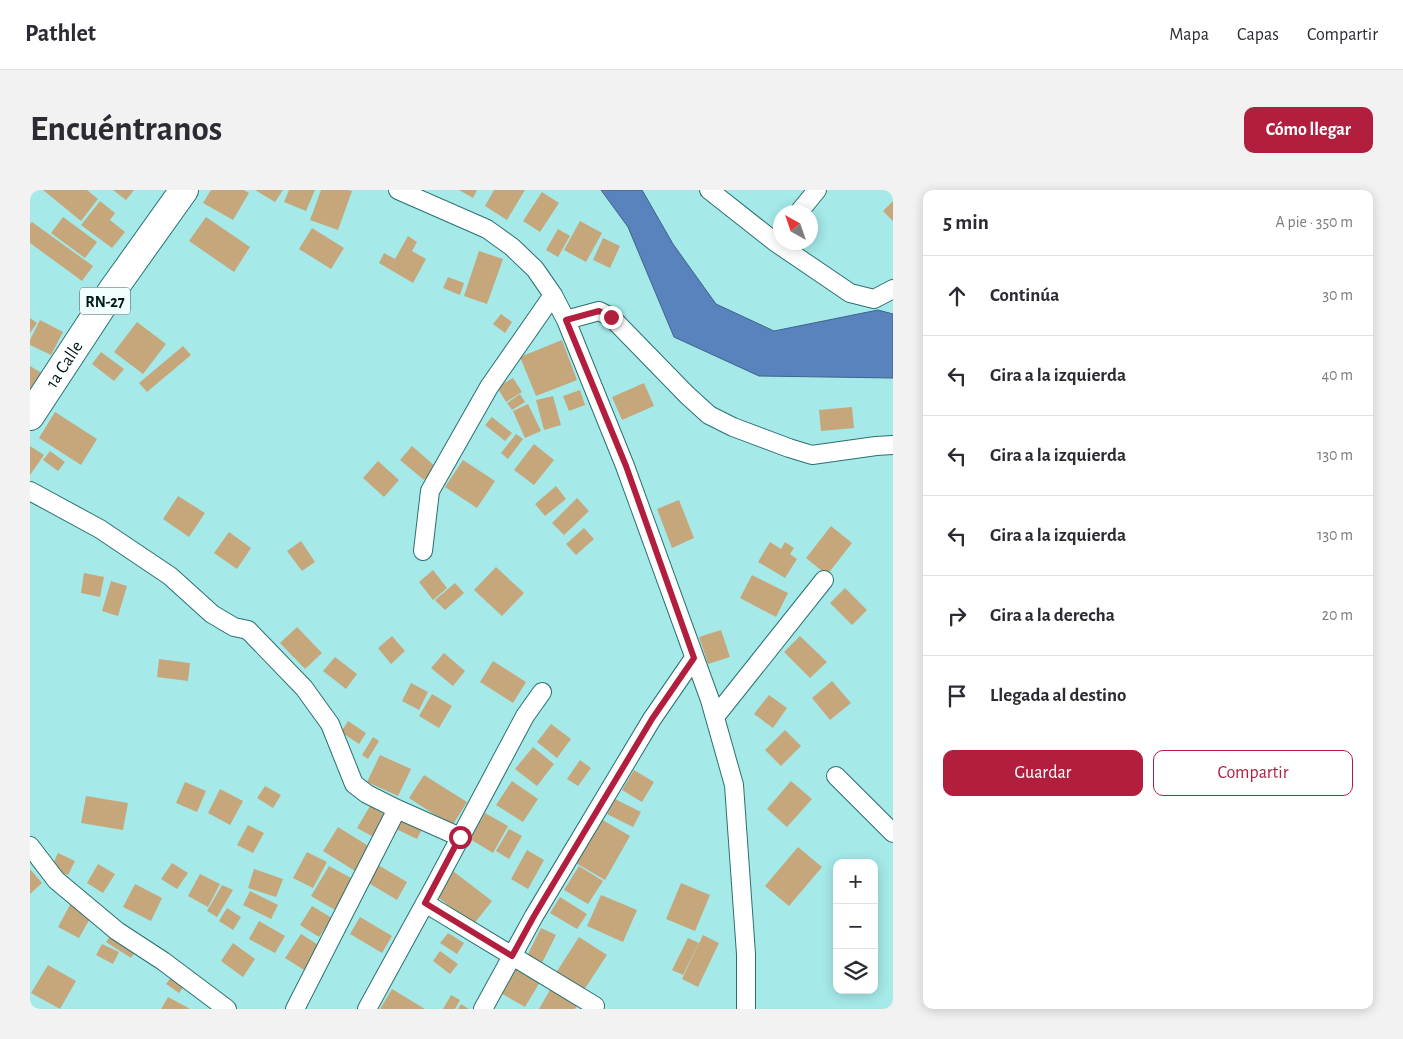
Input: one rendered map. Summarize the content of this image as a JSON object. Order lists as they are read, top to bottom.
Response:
{
  "streets": {
    "main road": ["RN-27", "1a Calle"]
  },
  "north": "top left",
  "page": {
    "header": "Pathlet",
    "nav": ["Mapa", "Capas", "Compartir"],
    "buttons": [
      "Cómo llegar",
      ["Guardar", "Compartir"]
    ],
    "title": "Encuéntranos",
    "heading": ["5 min", "A pie · 350 m"],
    "list": [
      ["Continúa", "30 m"],
      ["Gira a la izquierda", "40 m"],
      ["Gira a la izquierda", "130 m"],
      ["Gira a la izquierda", "130 m"],
      ["Gira a la derecha", "20 m"],
      "Llegada al destino"
    ],
    "map_buttons": ["+", "−"]
  }
}
